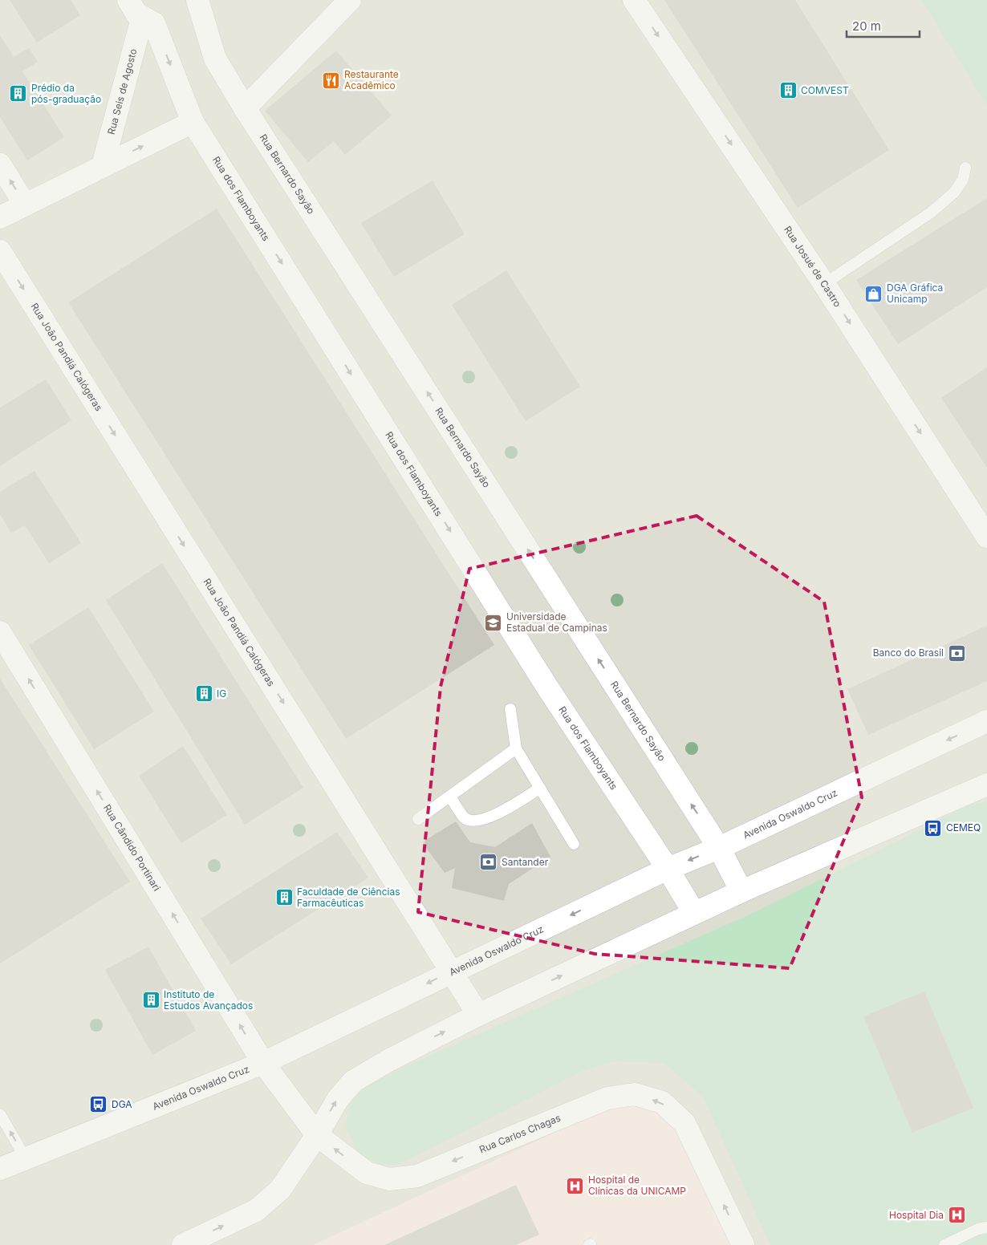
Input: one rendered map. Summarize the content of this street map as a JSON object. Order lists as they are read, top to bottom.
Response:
{
  "streets": {
    "street": [
      "Rua Seis de Agosto",
      "Rua Bernardo Sayão",
      "Rua dos Flamboyants",
      "Rua Josué de Castro",
      "Rua João Pandiá Calógeras",
      "Avenida Oswaldo Cruz",
      "Rua Cândido Portinari",
      "Rua Carlos Chagas"
    ]
  },
  "crossings": [
    ["Rua Seis de Agosto", "Rua dos Flamboyants"],
    ["Rua Bernardo Sayão", "Avenida Oswaldo Cruz"],
    ["Rua dos Flamboyants", "Avenida Oswaldo Cruz"],
    ["Rua João Pandiá Calógeras", "Avenida Oswaldo Cruz"],
    ["Avenida Oswaldo Cruz", "Rua Cândido Portinari"],
    ["Avenida Oswaldo Cruz", "Rua Carlos Chagas"],
    ["Rua Cândido Portinari", "Rua Carlos Chagas"]
  ],
  "one_way": [
    "Rua Bernardo Sayão",
    "Rua dos Flamboyants",
    "Rua Josué de Castro",
    "Rua João Pandiá Calógeras",
    "Rua Cândido Portinari",
    "Rua Carlos Chagas"
  ],
  "places": {
    "restaurant": ["Restaurante Acadêmico"],
    "building": [
      "COMVEST",
      "Prédio da pós-graduação",
      "IG",
      "Faculdade de Ciências Farmacêuticas",
      "Instituto de Estudos Avançados"
    ],
    "shop": ["DGA Gráfica Unicamp"],
    "school or university": ["Universidade Estadual de Campinas"],
    "bank": ["Banco do Brasil", "Santander"],
    "bus stop": ["CEMEQ", "DGA"],
    "hospital": ["Hospital de Clínicas da UNICAMP", "Hospital Dia"]
  },
  "scale_bar": "20 m"
}
